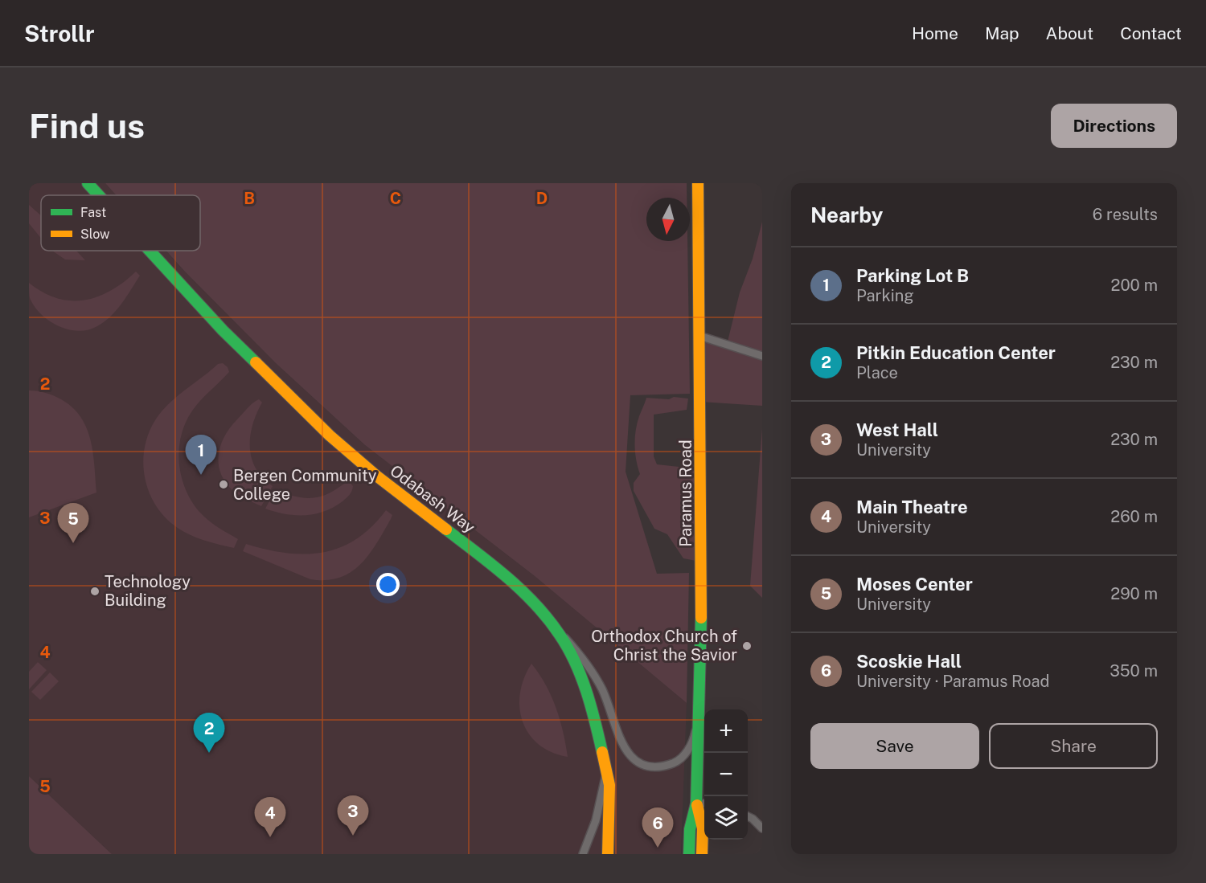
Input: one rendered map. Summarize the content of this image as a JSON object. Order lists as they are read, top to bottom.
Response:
{
  "streets": {
    "street": ["Paramus Road", "Odabash Way"]
  },
  "places": ["Bergen Community College", "Technology Building", "Orthodox Church of Christ the Savior"],
  "legend": ["Fast", "Slow"],
  "north": "bottom",
  "page": {
    "header": "Strollr",
    "nav": [
      "Home",
      "Map",
      "About",
      "Contact"
    ],
    "buttons": [
      "Directions",
      ["Save", "Share"]
    ],
    "title": "Find us",
    "heading": ["Nearby", "6 results"],
    "list": [
      {
        "mark": "1",
        "name": "Parking Lot B",
        "note": "Parking",
        "value": "200 m"
      },
      {
        "mark": "2",
        "name": "Pitkin Education Center",
        "note": "Place",
        "value": "230 m"
      },
      {
        "mark": "3",
        "name": "West Hall",
        "note": "University",
        "value": "230 m"
      },
      {
        "mark": "4",
        "name": "Main Theatre",
        "note": "University",
        "value": "260 m"
      },
      {
        "mark": "5",
        "name": "Moses Center",
        "note": "University",
        "value": "290 m"
      },
      {
        "mark": "6",
        "name": "Scoskie Hall",
        "note": "University · Paramus Road",
        "value": "350 m"
      }
    ],
    "pins": [
      "1",
      "5",
      "2",
      "3",
      "4",
      "6"
    ],
    "map_buttons": ["+", "−"]
  },
  "grid": {
    "columns": ["B", "C", "D"],
    "rows": [
      "2",
      "3",
      "4",
      "5"
    ]
  }
}
